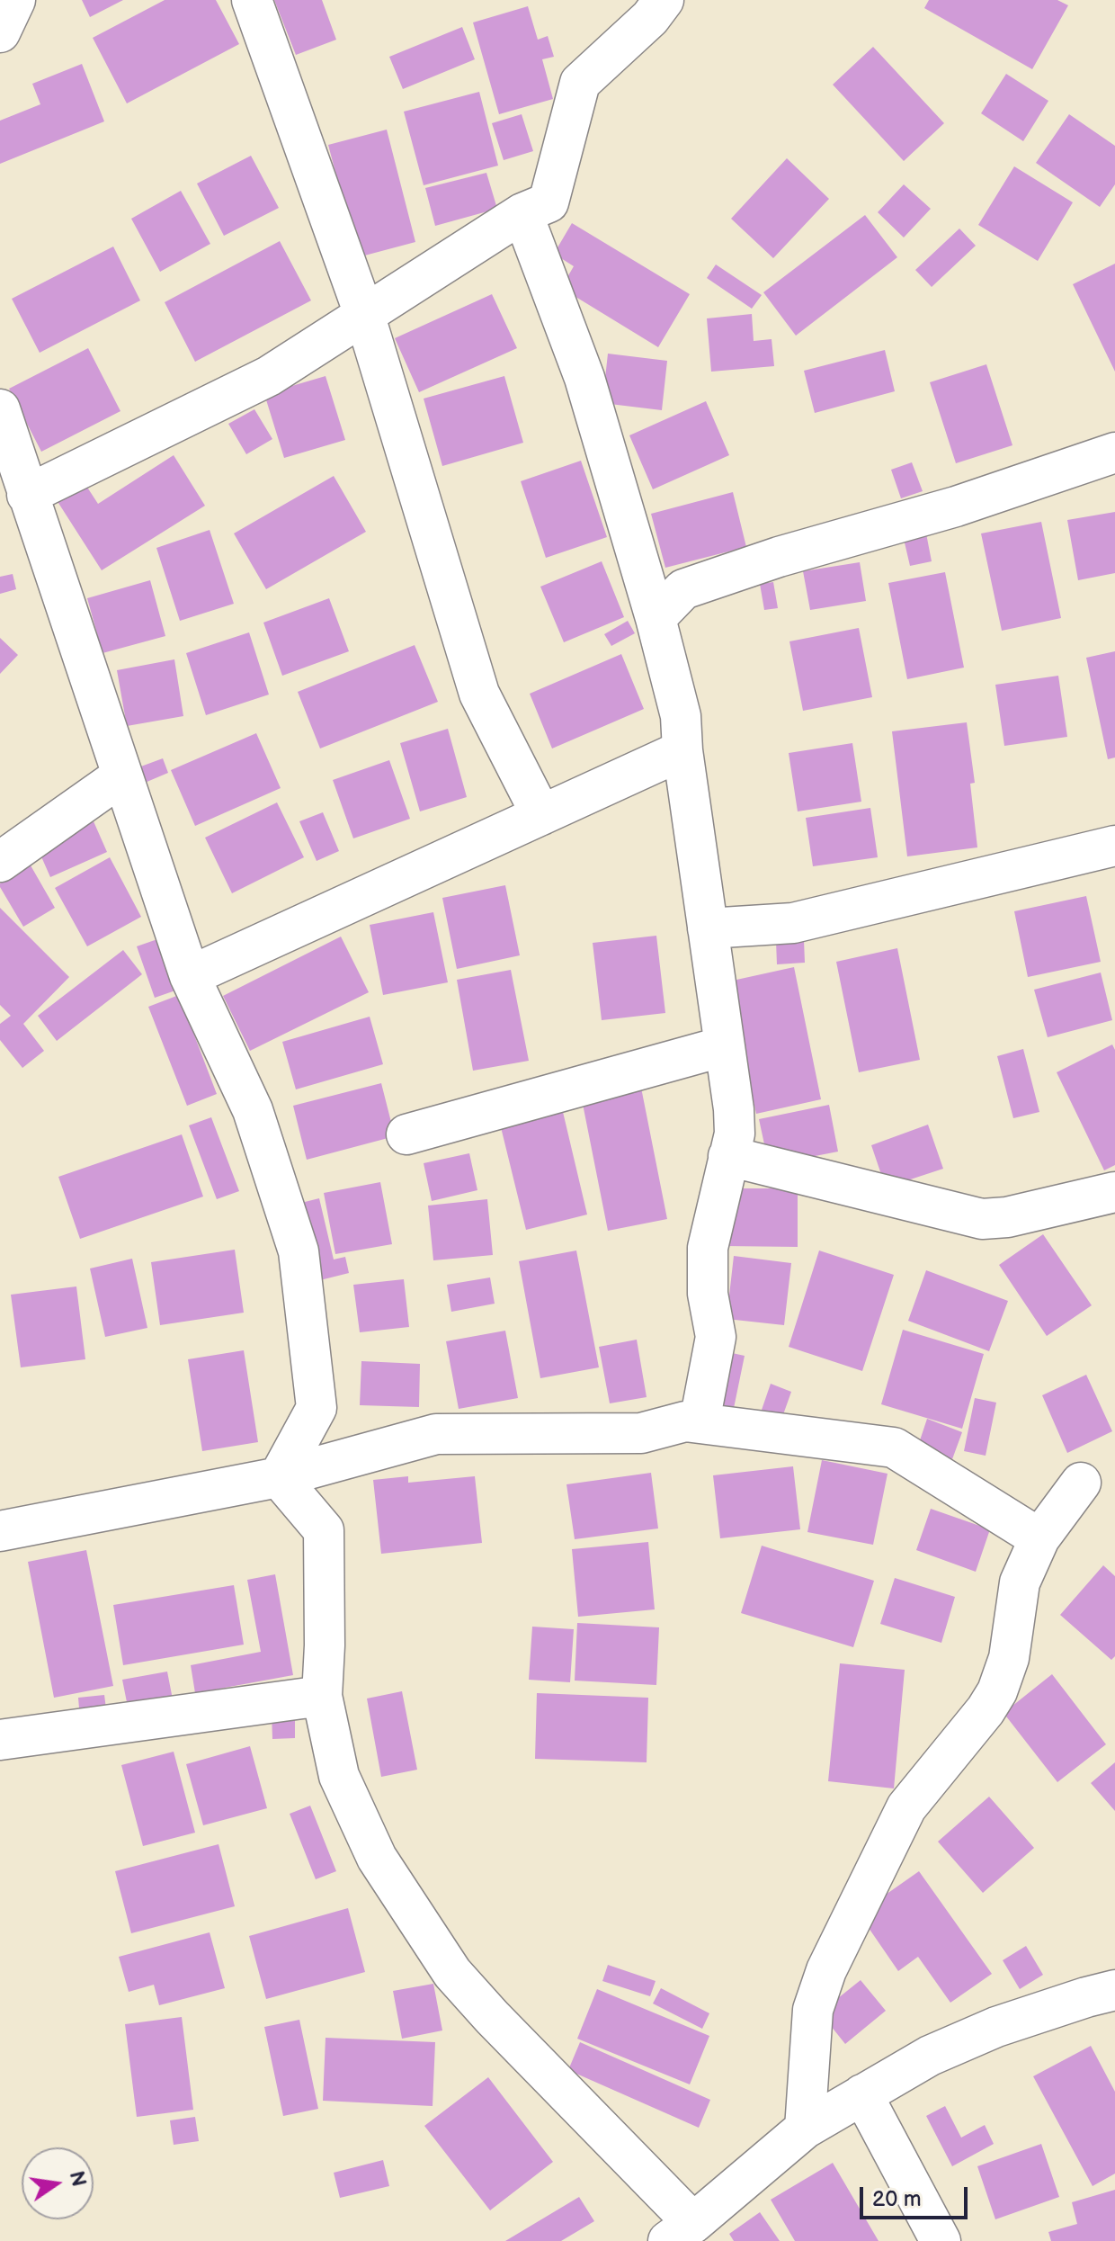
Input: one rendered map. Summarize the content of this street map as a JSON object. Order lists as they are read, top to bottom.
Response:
{
  "scale_bar": "20 m",
  "north": "right"
}
